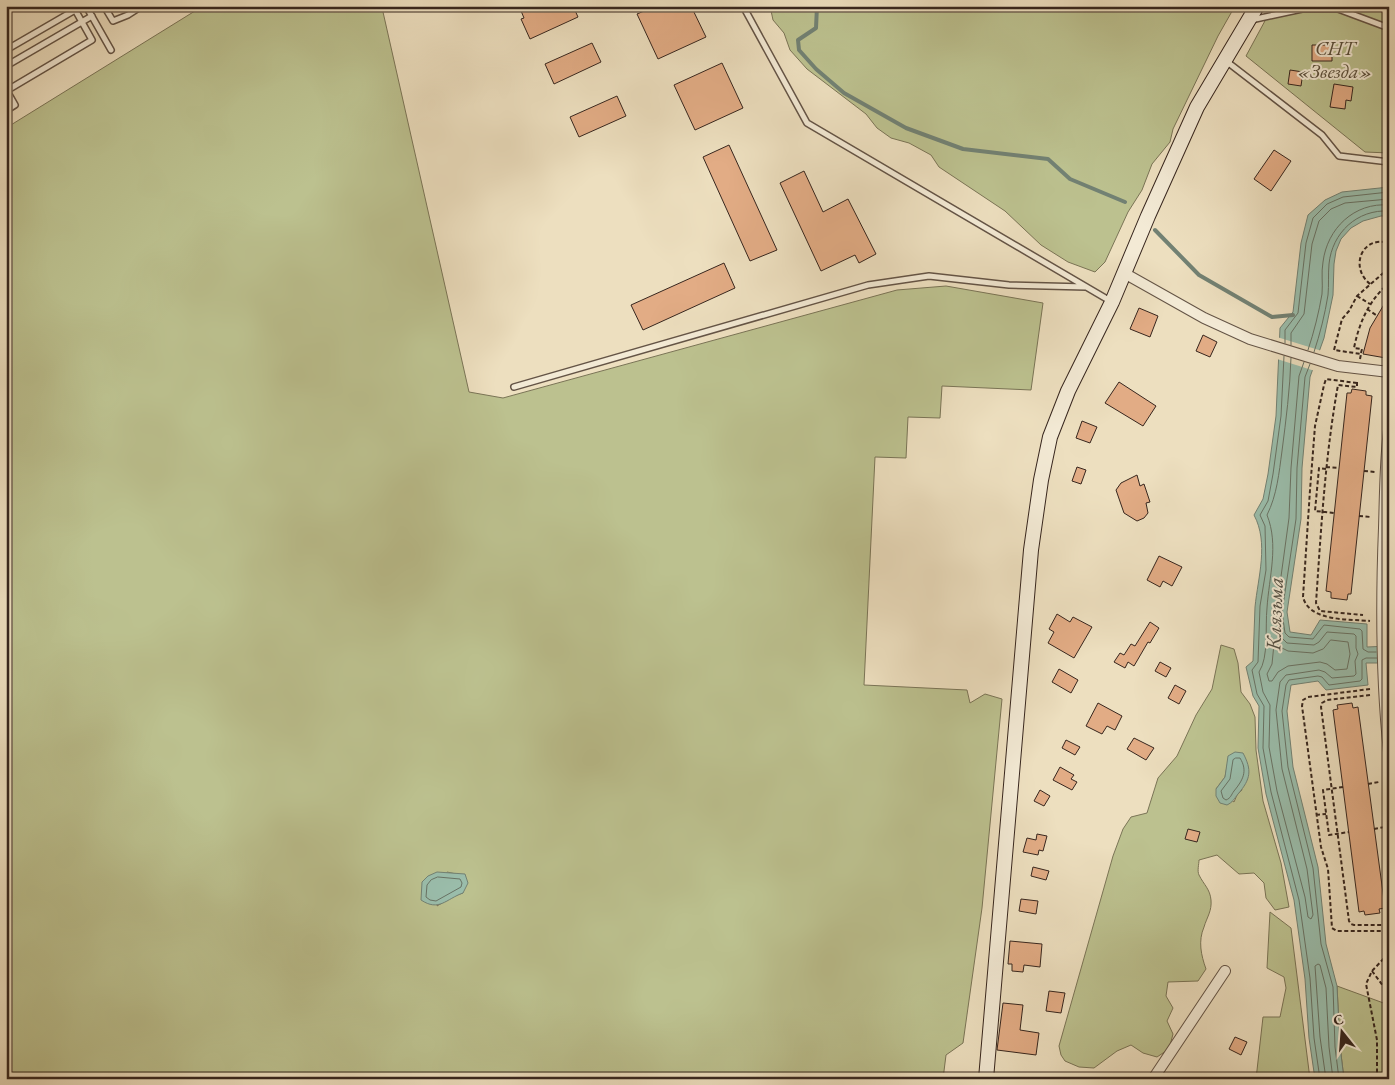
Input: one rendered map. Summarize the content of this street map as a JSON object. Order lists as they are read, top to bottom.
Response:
{
  "water": ["Клязьма"],
  "parks": ["СНТ «Звезда»"],
  "north": "top"
}
